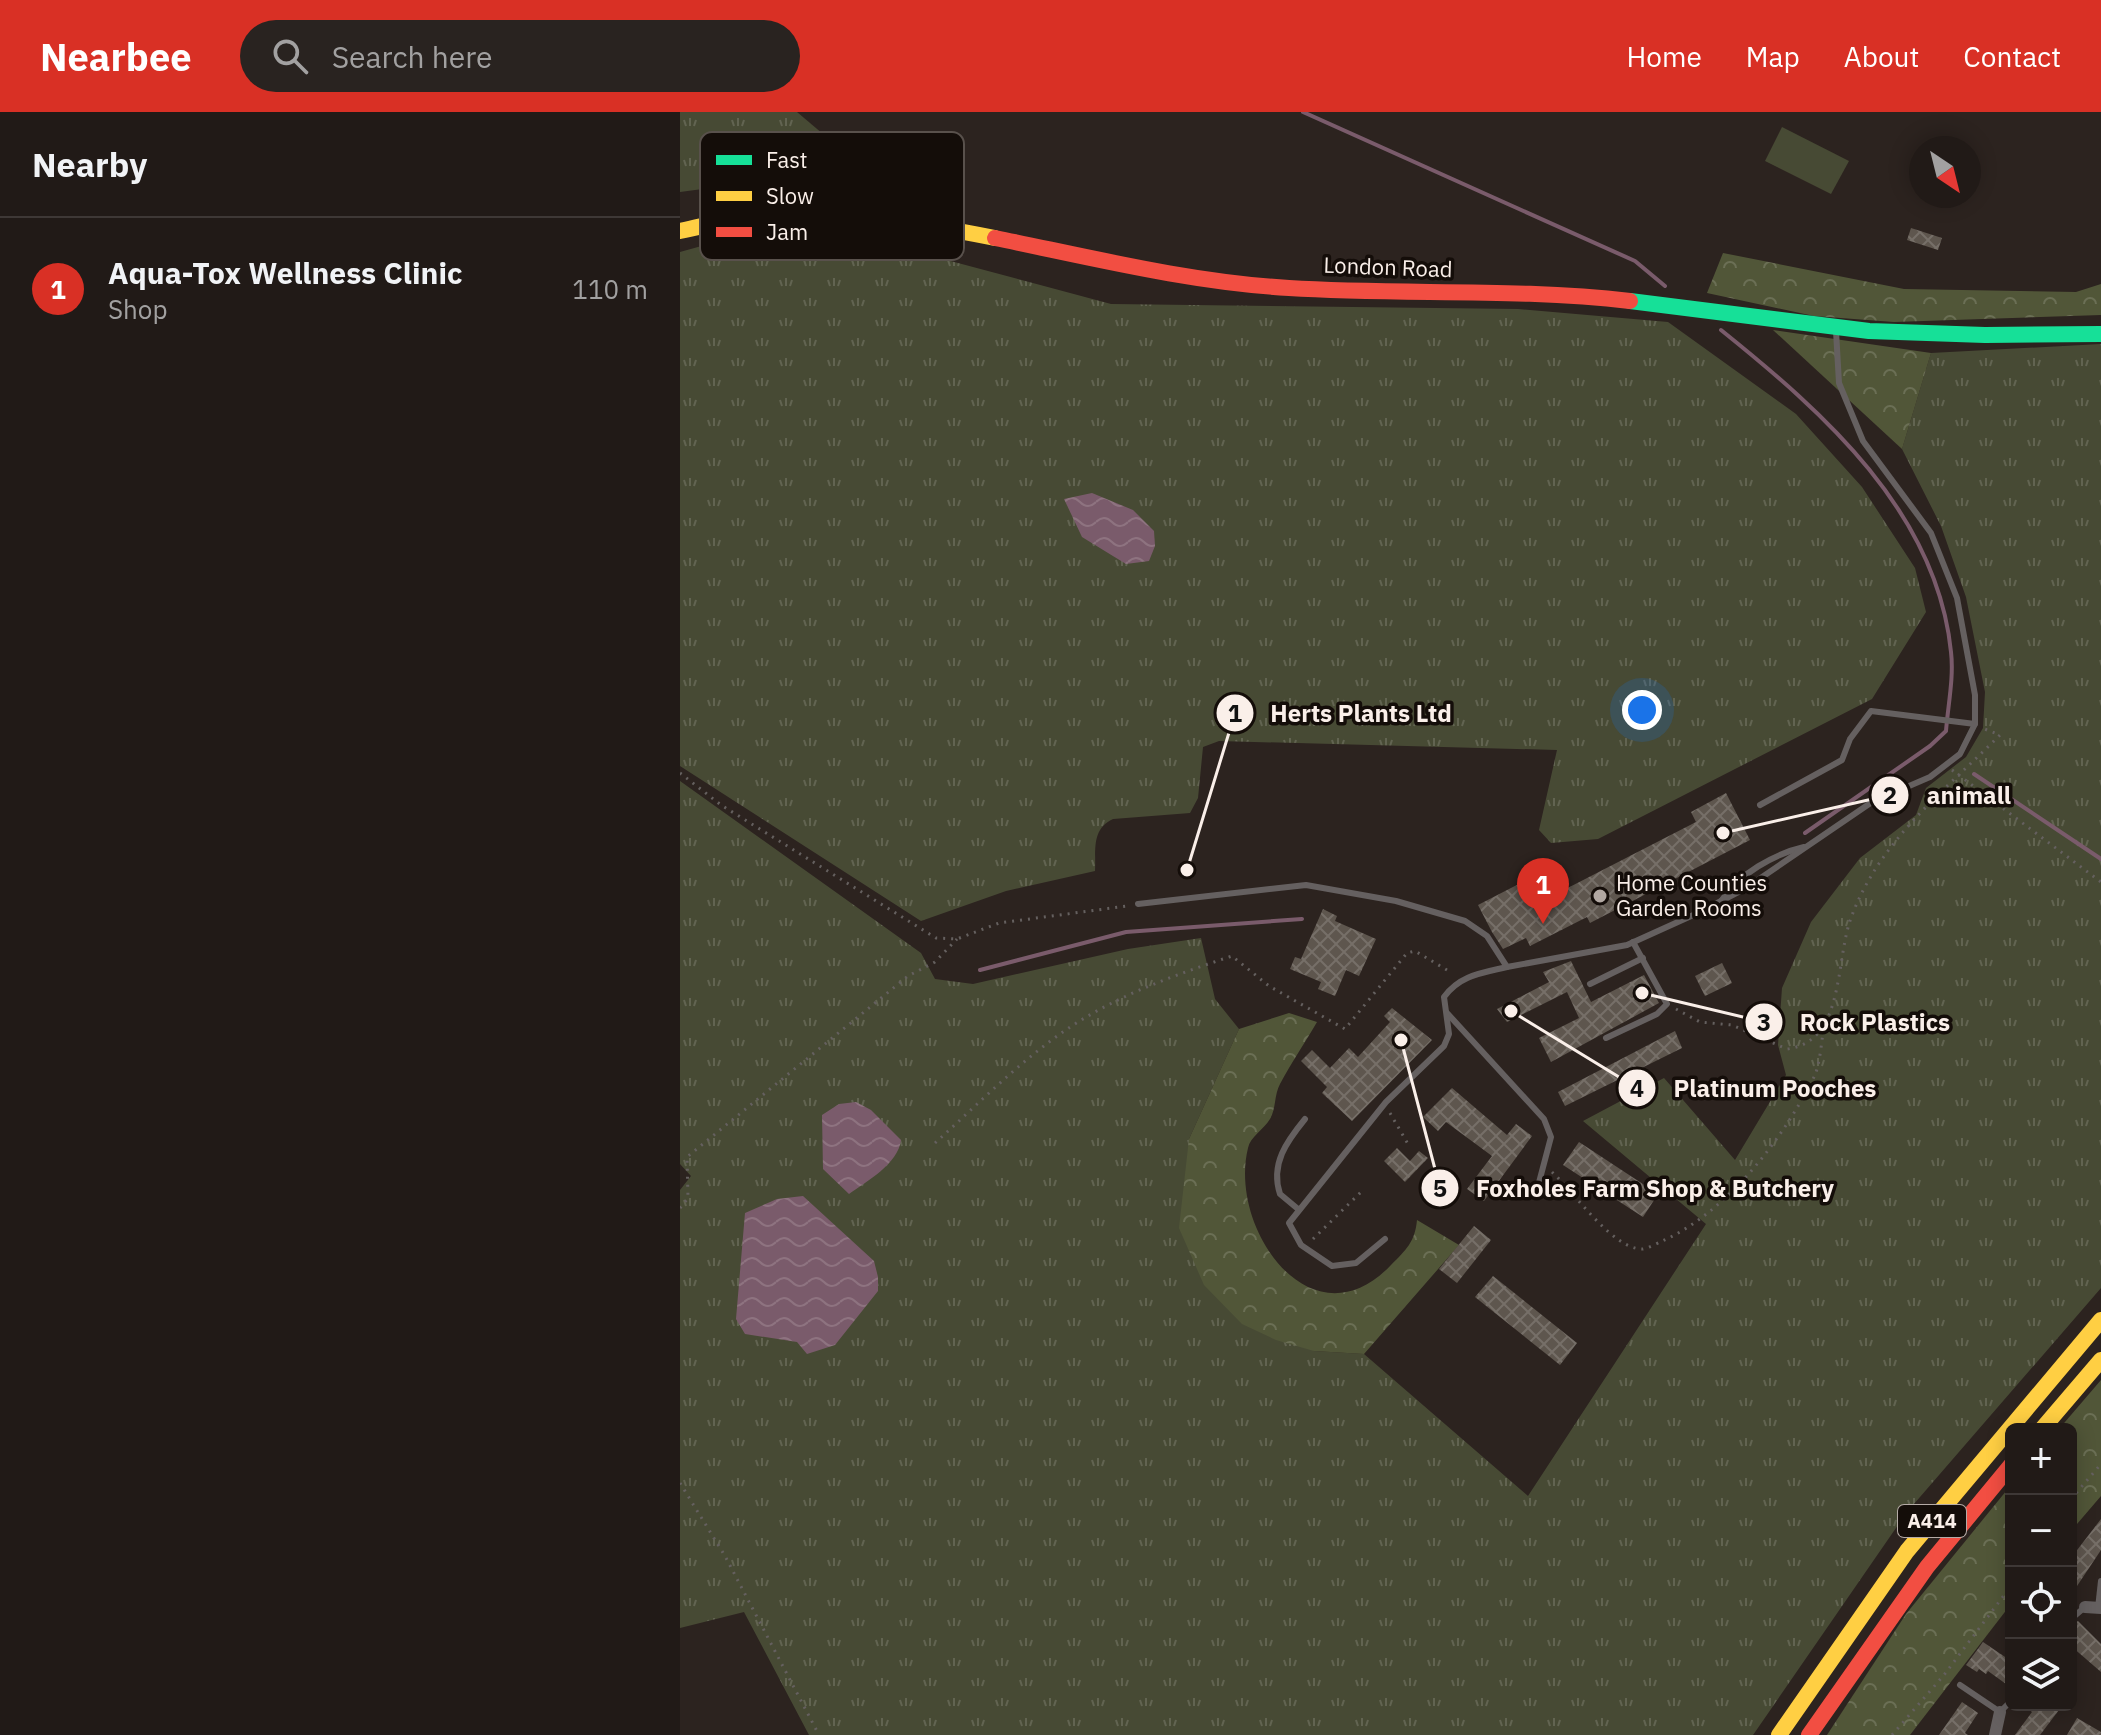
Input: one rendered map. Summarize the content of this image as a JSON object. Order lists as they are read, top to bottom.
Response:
{
  "streets": {
    "main road": ["London Road", "A414"]
  },
  "places": [
    "animall",
    "Herts Plants Ltd",
    "Home Counties Garden Rooms",
    "Rock Plastics",
    "Platinum Pooches",
    "Foxholes Farm Shop & Butchery"
  ],
  "legend": ["Fast", "Slow", "Jam"],
  "north": "bottom right",
  "page": {
    "header": "Nearbee",
    "search": "Search here",
    "nav": [
      "Home",
      "Map",
      "About",
      "Contact"
    ],
    "heading": "Nearby",
    "list": [
      {
        "mark": "1",
        "name": "Aqua-Tox Wellness Clinic",
        "note": "Shop",
        "value": "110 m"
      }
    ],
    "pins": "1",
    "map_buttons": ["+", "−"]
  }
}
